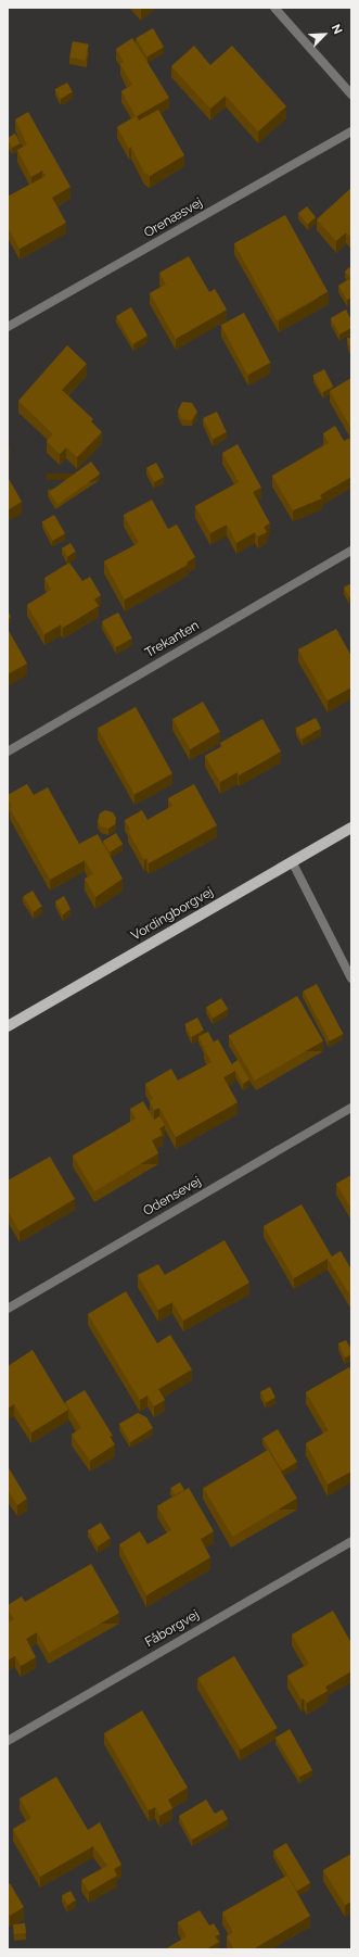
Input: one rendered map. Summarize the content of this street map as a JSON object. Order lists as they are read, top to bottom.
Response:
{
  "streets": {
    "main road": ["Vordingborgvej"],
    "street": [
      "Orenæsvej",
      "Trekanten",
      "Odensevej",
      "Fåborgvej"
    ]
  },
  "north": "top right"
}
